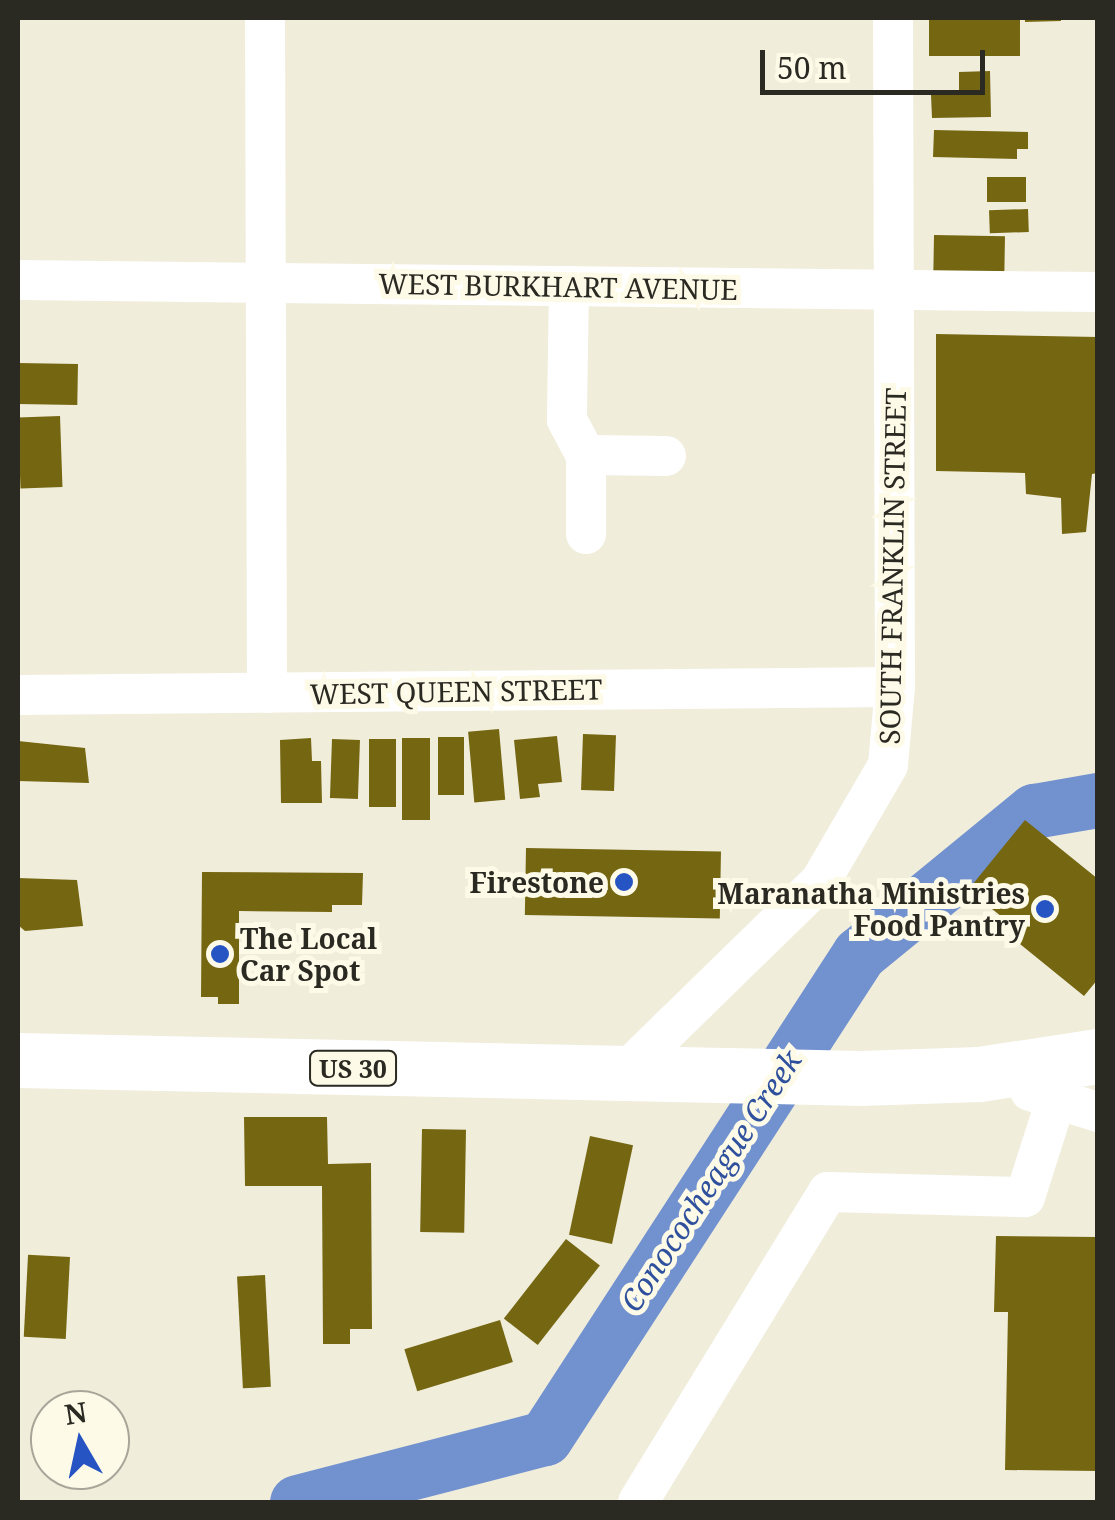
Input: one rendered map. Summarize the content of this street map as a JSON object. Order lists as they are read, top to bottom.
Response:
{
  "streets": {
    "highway": ["US 30"],
    "street": ["WEST BURKHART AVENUE", "SOUTH FRANKLIN STREET", "WEST QUEEN STREET"]
  },
  "crossings": [
    ["WEST BURKHART AVENUE", "SOUTH FRANKLIN STREET"],
    ["SOUTH FRANKLIN STREET", "WEST QUEEN STREET"],
    ["SOUTH FRANKLIN STREET", "US 30"]
  ],
  "water": ["Conococheague Creek"],
  "places": ["Firestone", "Maranatha Ministries Food Pantry", "The Local Car Spot"],
  "scale_bar": "50 m",
  "north": "top"
}
